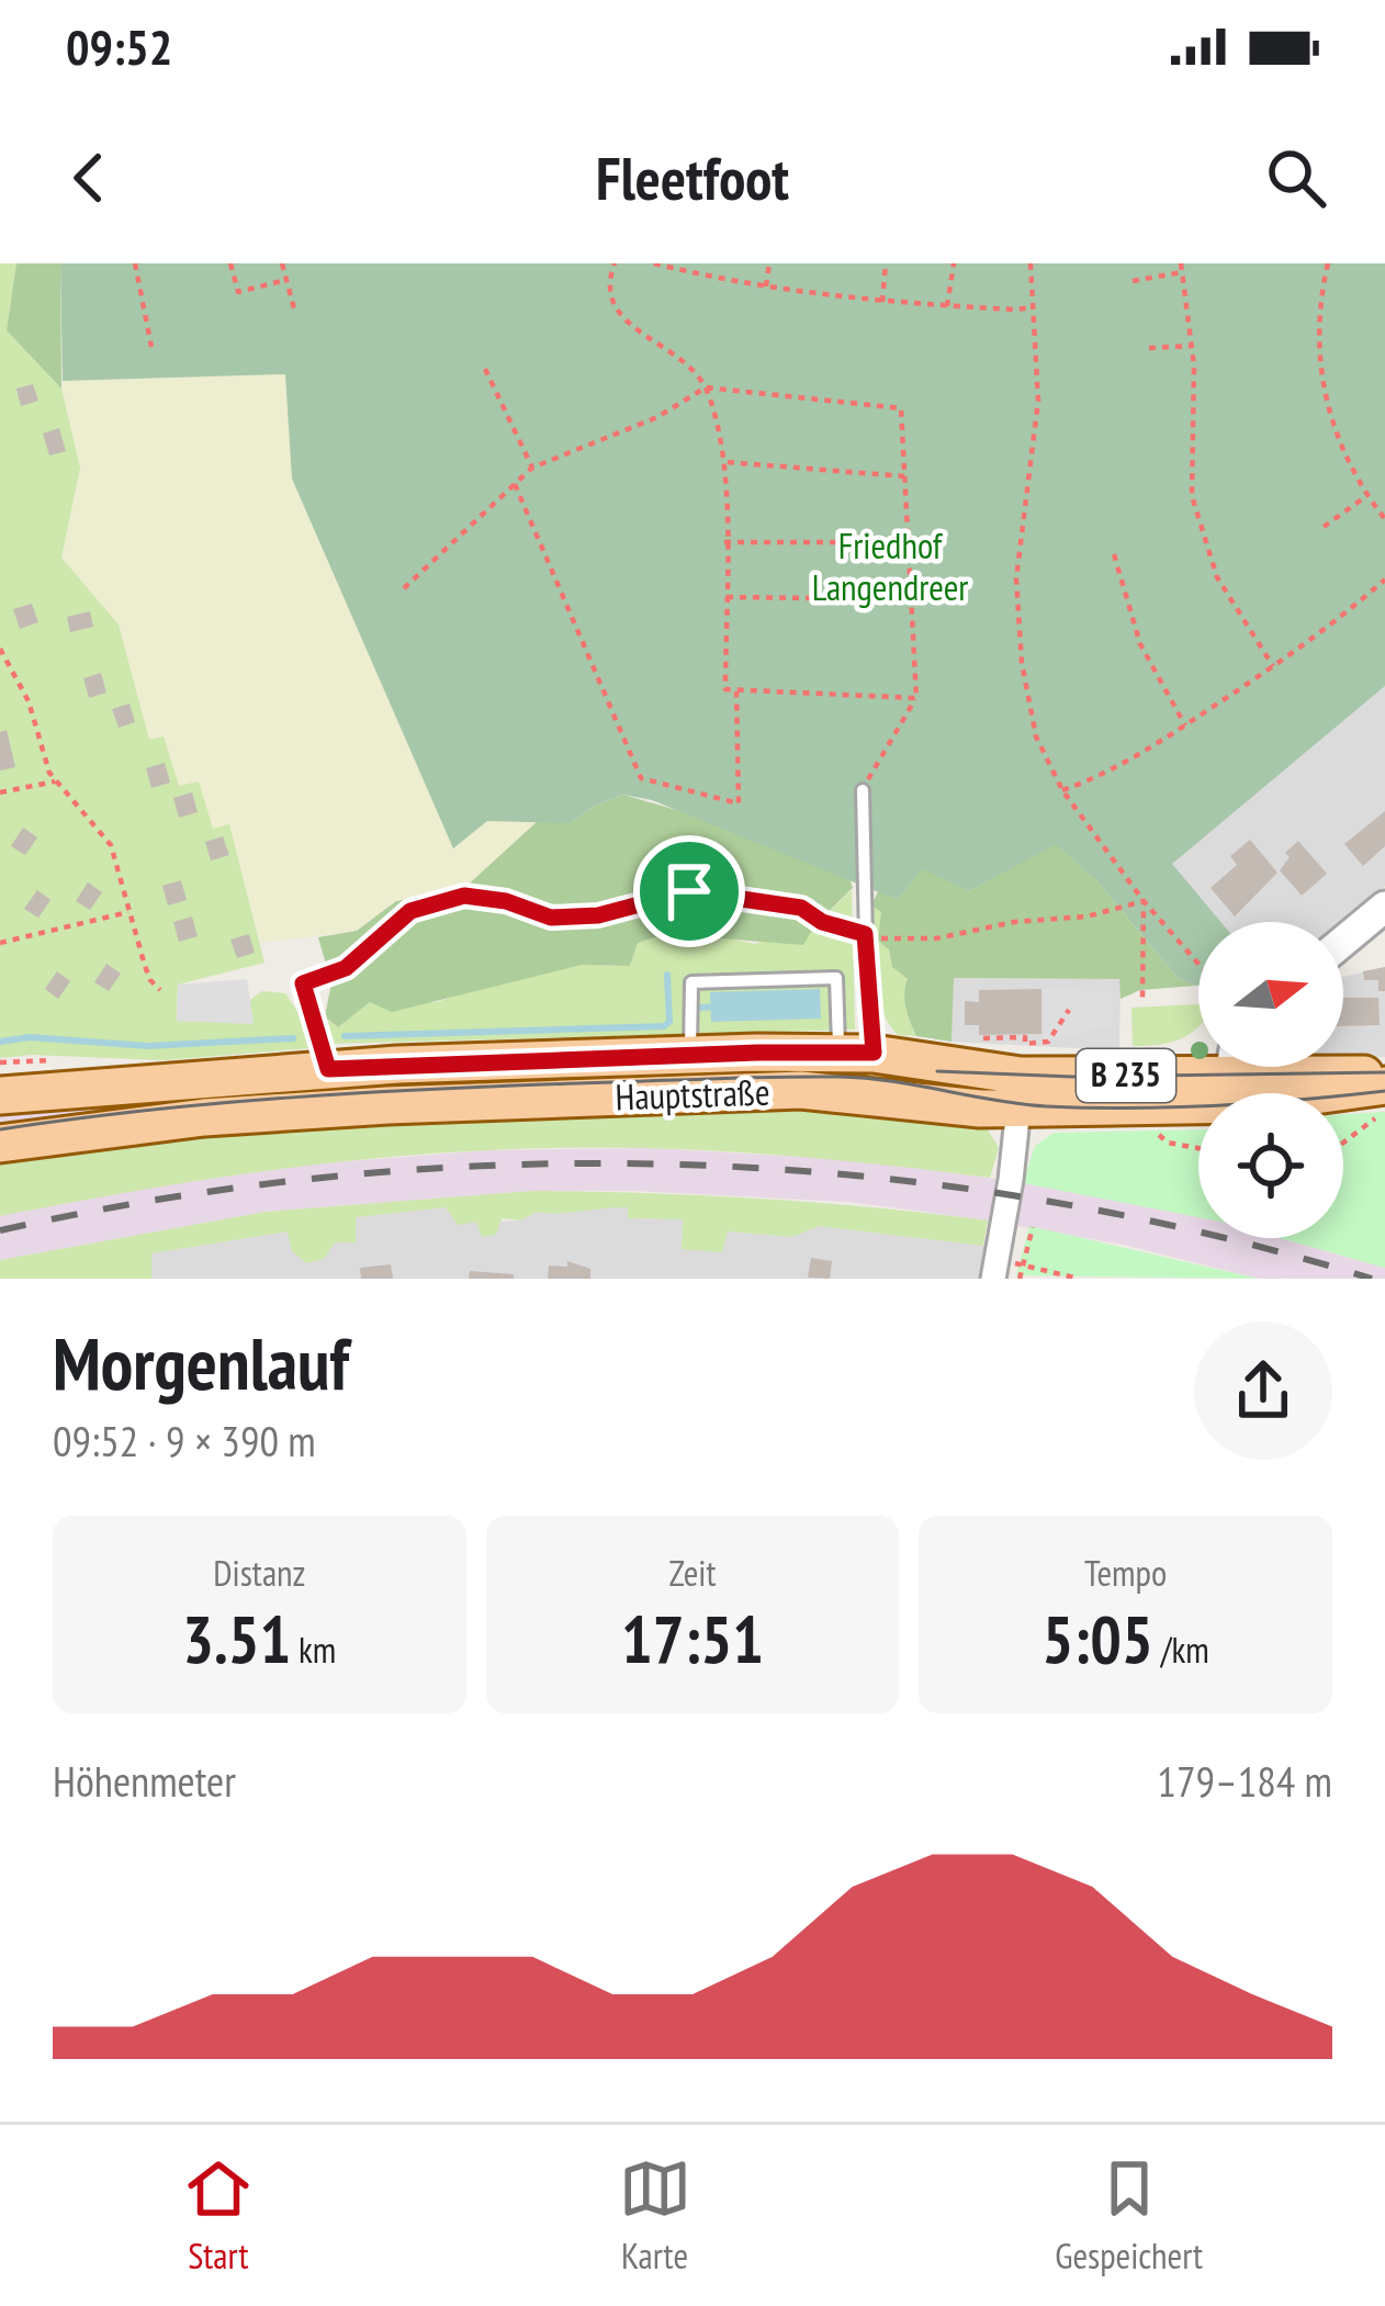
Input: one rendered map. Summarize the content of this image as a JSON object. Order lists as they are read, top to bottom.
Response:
{
  "streets": {
    "main road": ["B 235", "Hauptstraße"]
  },
  "parks": ["Friedhof Langendreer"],
  "north": "right",
  "page": {
    "status": "09:52",
    "header": "Fleetfoot",
    "heading": ["Morgenlauf", "09:52 · 9 × 390 m"],
    "stats": [
      ["Distanz", "3.51 km"],
      ["Zeit", "17:51"],
      ["Tempo", "5:05 /km"]
    ],
    "chart": ["Höhenmeter", "179–184 m"],
    "tabs": ["Start", "Karte", "Gespeichert"]
  }
}
